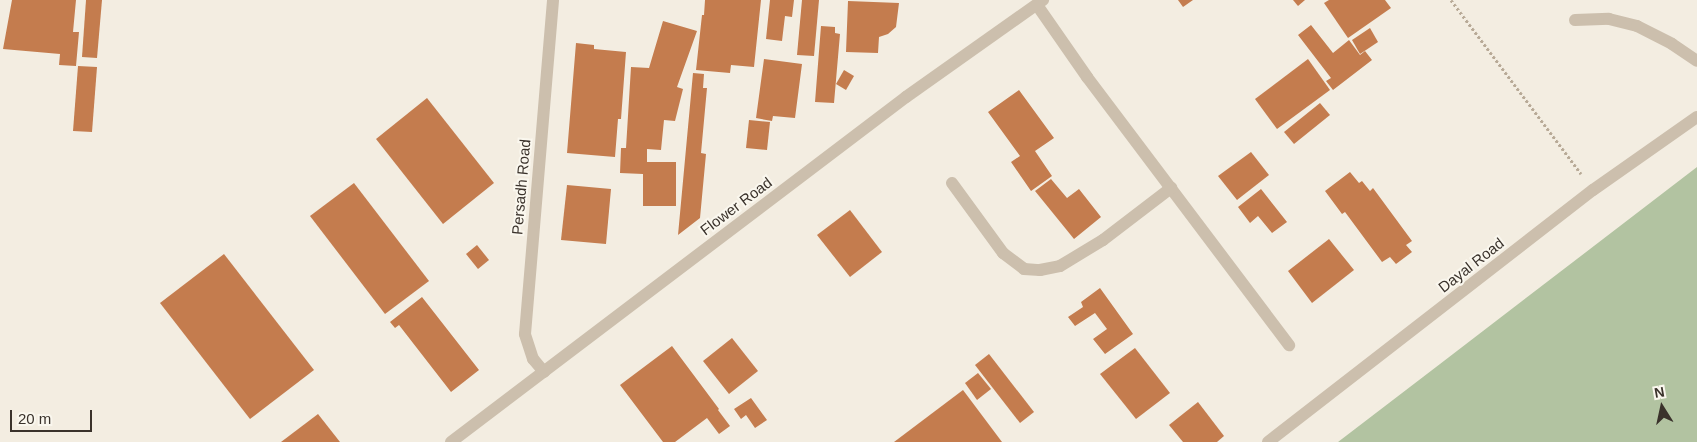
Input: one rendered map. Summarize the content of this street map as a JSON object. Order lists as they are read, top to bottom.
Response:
{
  "streets": {
    "street": ["Persadh Road", "Flower Road", "Dayal Road"]
  },
  "crossings": [
    ["Persadh Road", "Flower Road"]
  ],
  "scale_bar": "20 m",
  "north": "top"
}
